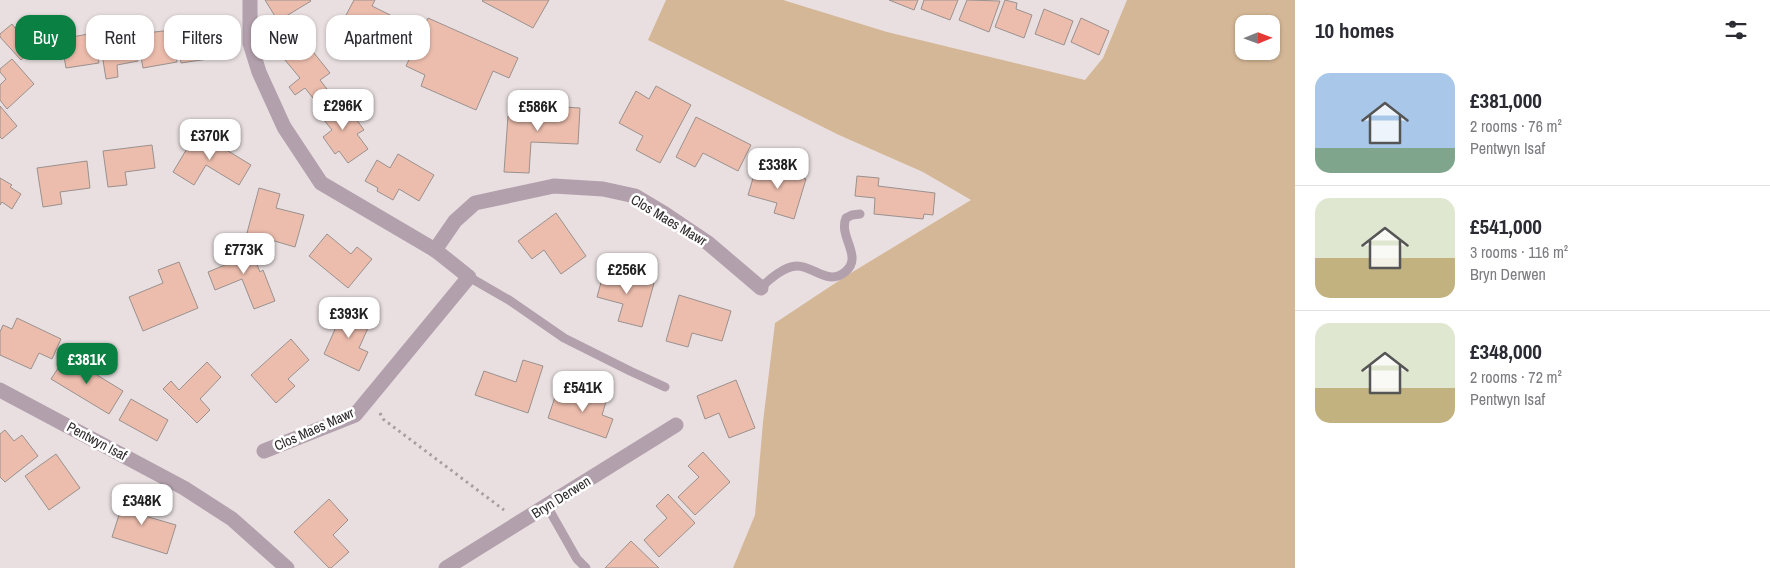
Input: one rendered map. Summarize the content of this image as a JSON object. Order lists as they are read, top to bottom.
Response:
{
  "streets": {
    "street": ["Clos Maes Mawr", "Pentwyn Isaf", "Bryn Derwen"]
  },
  "north": "right",
  "page": {
    "heading": "10 homes",
    "chip": [
      "Buy",
      "Rent",
      "Filters",
      "New",
      "Apartment"
    ],
    "list": [
      {
        "name": "£381,000",
        "note": "2 rooms · 76 m² · Pentwyn Isaf"
      },
      {
        "name": "£541,000",
        "note": "3 rooms · 116 m² · Bryn Derwen"
      },
      {
        "name": "£348,000",
        "note": "2 rooms · 72 m² · Pentwyn Isaf"
      }
    ],
    "price": [
      "£296K",
      "£586K",
      "£370K",
      "£338K",
      "£773K",
      "£256K",
      "£393K",
      "£381K",
      "£541K",
      "£348K"
    ]
  }
}
